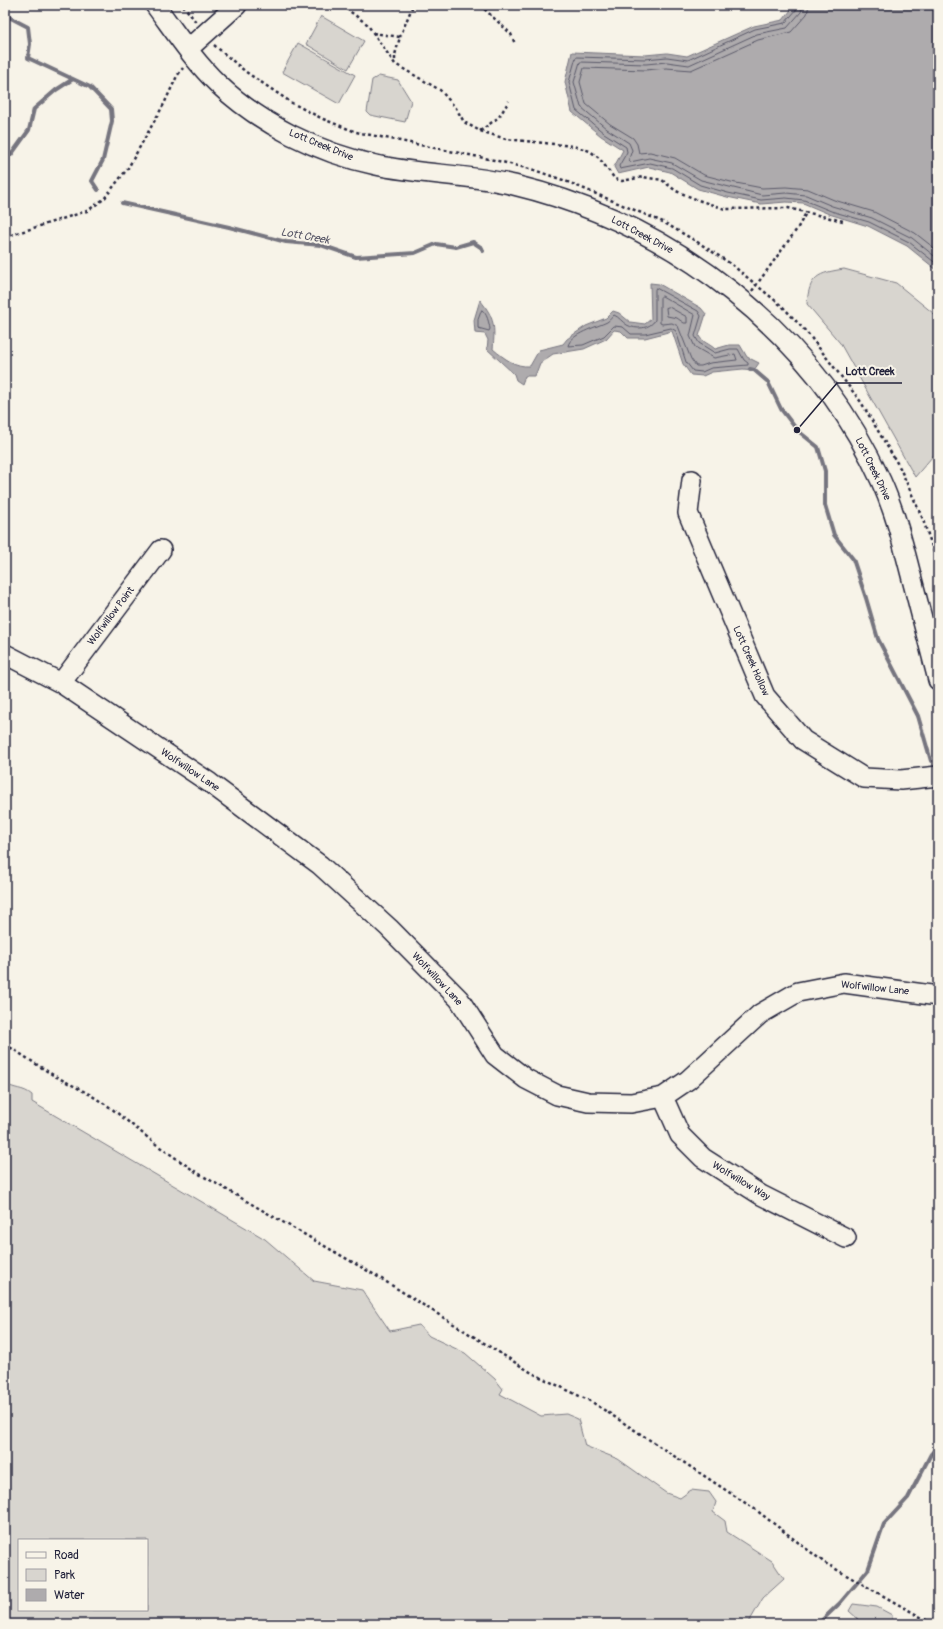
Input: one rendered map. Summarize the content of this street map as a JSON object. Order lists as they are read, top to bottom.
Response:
{
  "streets": {
    "street": [
      "Lott Creek Drive",
      "Wolfwillow Point",
      "Lott Creek Hollow",
      "Wolfwillow Lane",
      "Wolfwillow Way"
    ]
  },
  "crossings": [
    ["Wolfwillow Point", "Wolfwillow Lane"],
    ["Wolfwillow Lane", "Wolfwillow Way"]
  ],
  "water": ["Lott Creek"],
  "places": ["Lott Creek"],
  "legend": ["Road", "Park", "Water"]
}
